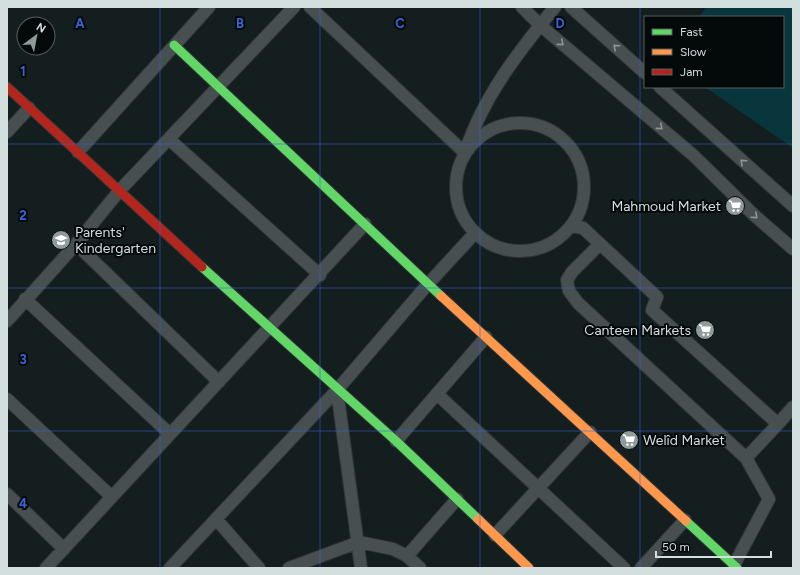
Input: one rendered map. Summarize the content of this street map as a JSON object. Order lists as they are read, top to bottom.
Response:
{
  "places": {
    "supermarket": ["Mahmoud Market", "Canteen Markets", "Welîd Market"],
    "school or university": ["Parents' Kindergarten"]
  },
  "legend": ["Fast", "Slow", "Jam"],
  "scale_bar": "50 m",
  "north": "top right",
  "grid": {
    "columns": [
      "A",
      "B",
      "C",
      "D"
    ],
    "rows": [
      "1",
      "2",
      "3",
      "4"
    ]
  }
}
